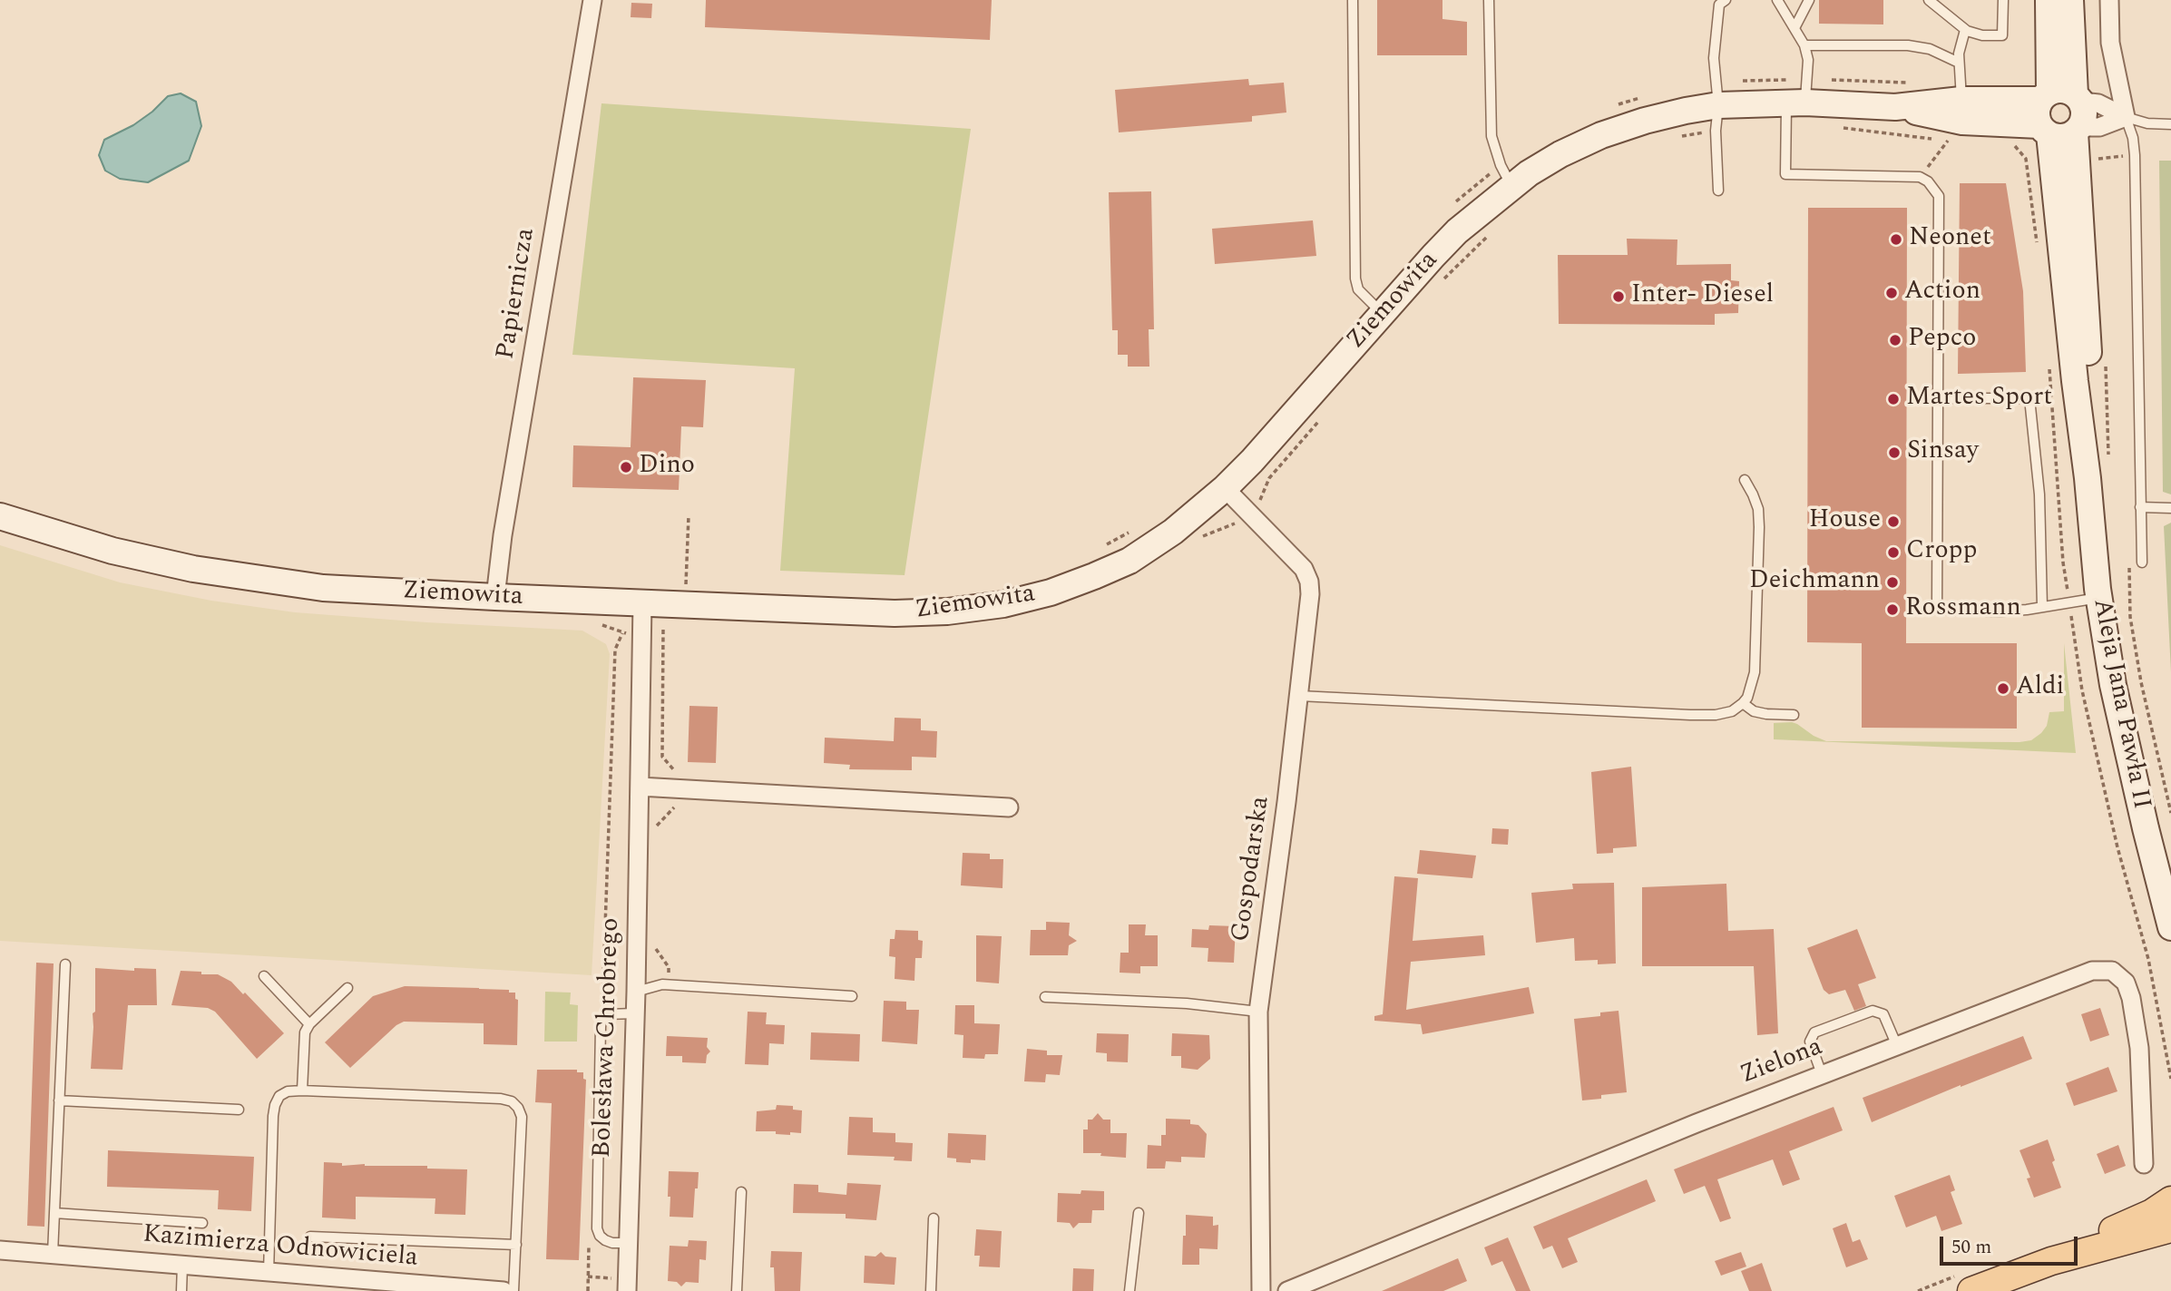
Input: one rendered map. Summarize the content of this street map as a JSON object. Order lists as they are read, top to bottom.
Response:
{
  "streets": {
    "street": [
      "Papiernicza",
      "Ziemowita",
      "Aleja Jana Pawła II",
      "Gospodarska",
      "Bolesława Chrobrego",
      "Zielona",
      "Kazimierza Odnowiciela"
    ]
  },
  "crossings": [
    ["Papiernicza", "Ziemowita"],
    ["Ziemowita", "Aleja Jana Pawła II"],
    ["Ziemowita", "Gospodarska"],
    ["Ziemowita", "Bolesława Chrobrego"]
  ],
  "places": [
    "Neonet",
    "Action",
    "Inter- Diesel",
    "Pepco",
    "Martes Sport",
    "Sinsay",
    "Dino",
    "House",
    "Cropp",
    "Deichmann",
    "Rossmann",
    "Aldi"
  ],
  "scale_bar": "50 m"
}
